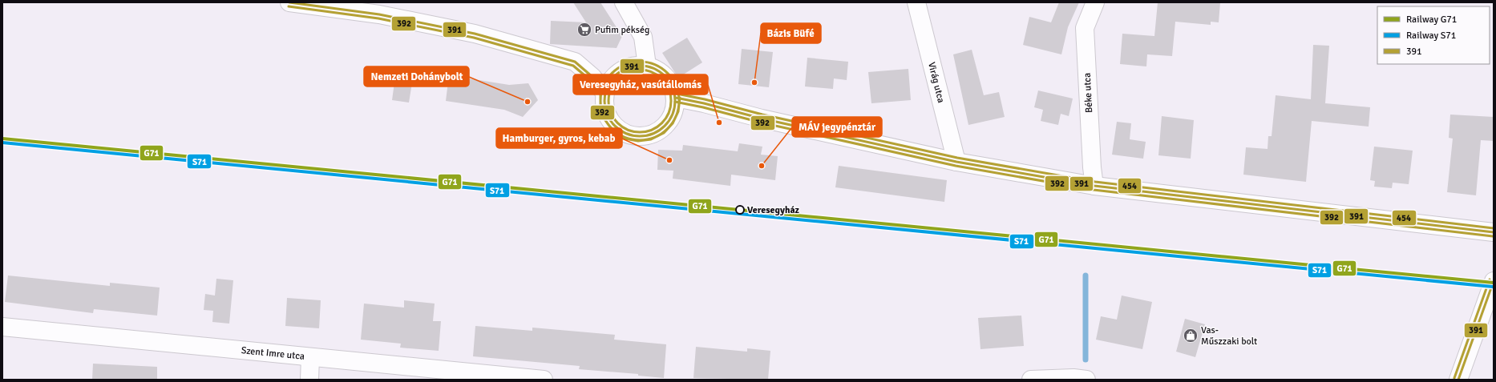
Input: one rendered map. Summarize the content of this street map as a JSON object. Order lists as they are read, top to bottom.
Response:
{
  "streets": {
    "street": ["Virág utca", "Béke utca", "Szent Imre utca"]
  },
  "places": {
    "supermarket": ["Pufim pékség"],
    "other": [
      "Bázis Büfé",
      "Nemzeti Dohánybolt",
      "Veresegyház, vasútállomás",
      "Hamburger, gyros, kebab",
      "MÁV jegypénztár",
      "Veresegyház"
    ],
    "shop": ["Vas- Műszzaki bolt"]
  },
  "lines": [
    "transit line 391",
    "transit line 392",
    "transit line 454",
    "rail line G71",
    "rail line S71"
  ],
  "legend": ["Railway G71", "Railway S71", "391"]
}
